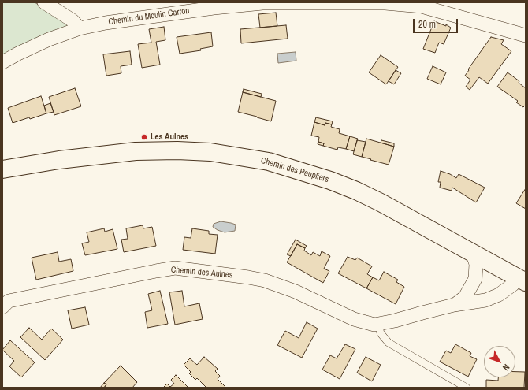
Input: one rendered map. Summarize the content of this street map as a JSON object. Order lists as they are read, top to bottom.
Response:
{
  "streets": {
    "street": ["Chemin du Moulin Carron", "Chemin des Peupliers", "Chemin des Aulnes"]
  },
  "crossings": [
    ["Chemin des Peupliers", "Chemin des Aulnes"]
  ],
  "places": ["Les Aulnes"],
  "scale_bar": "20 m",
  "north": "bottom right"
}
